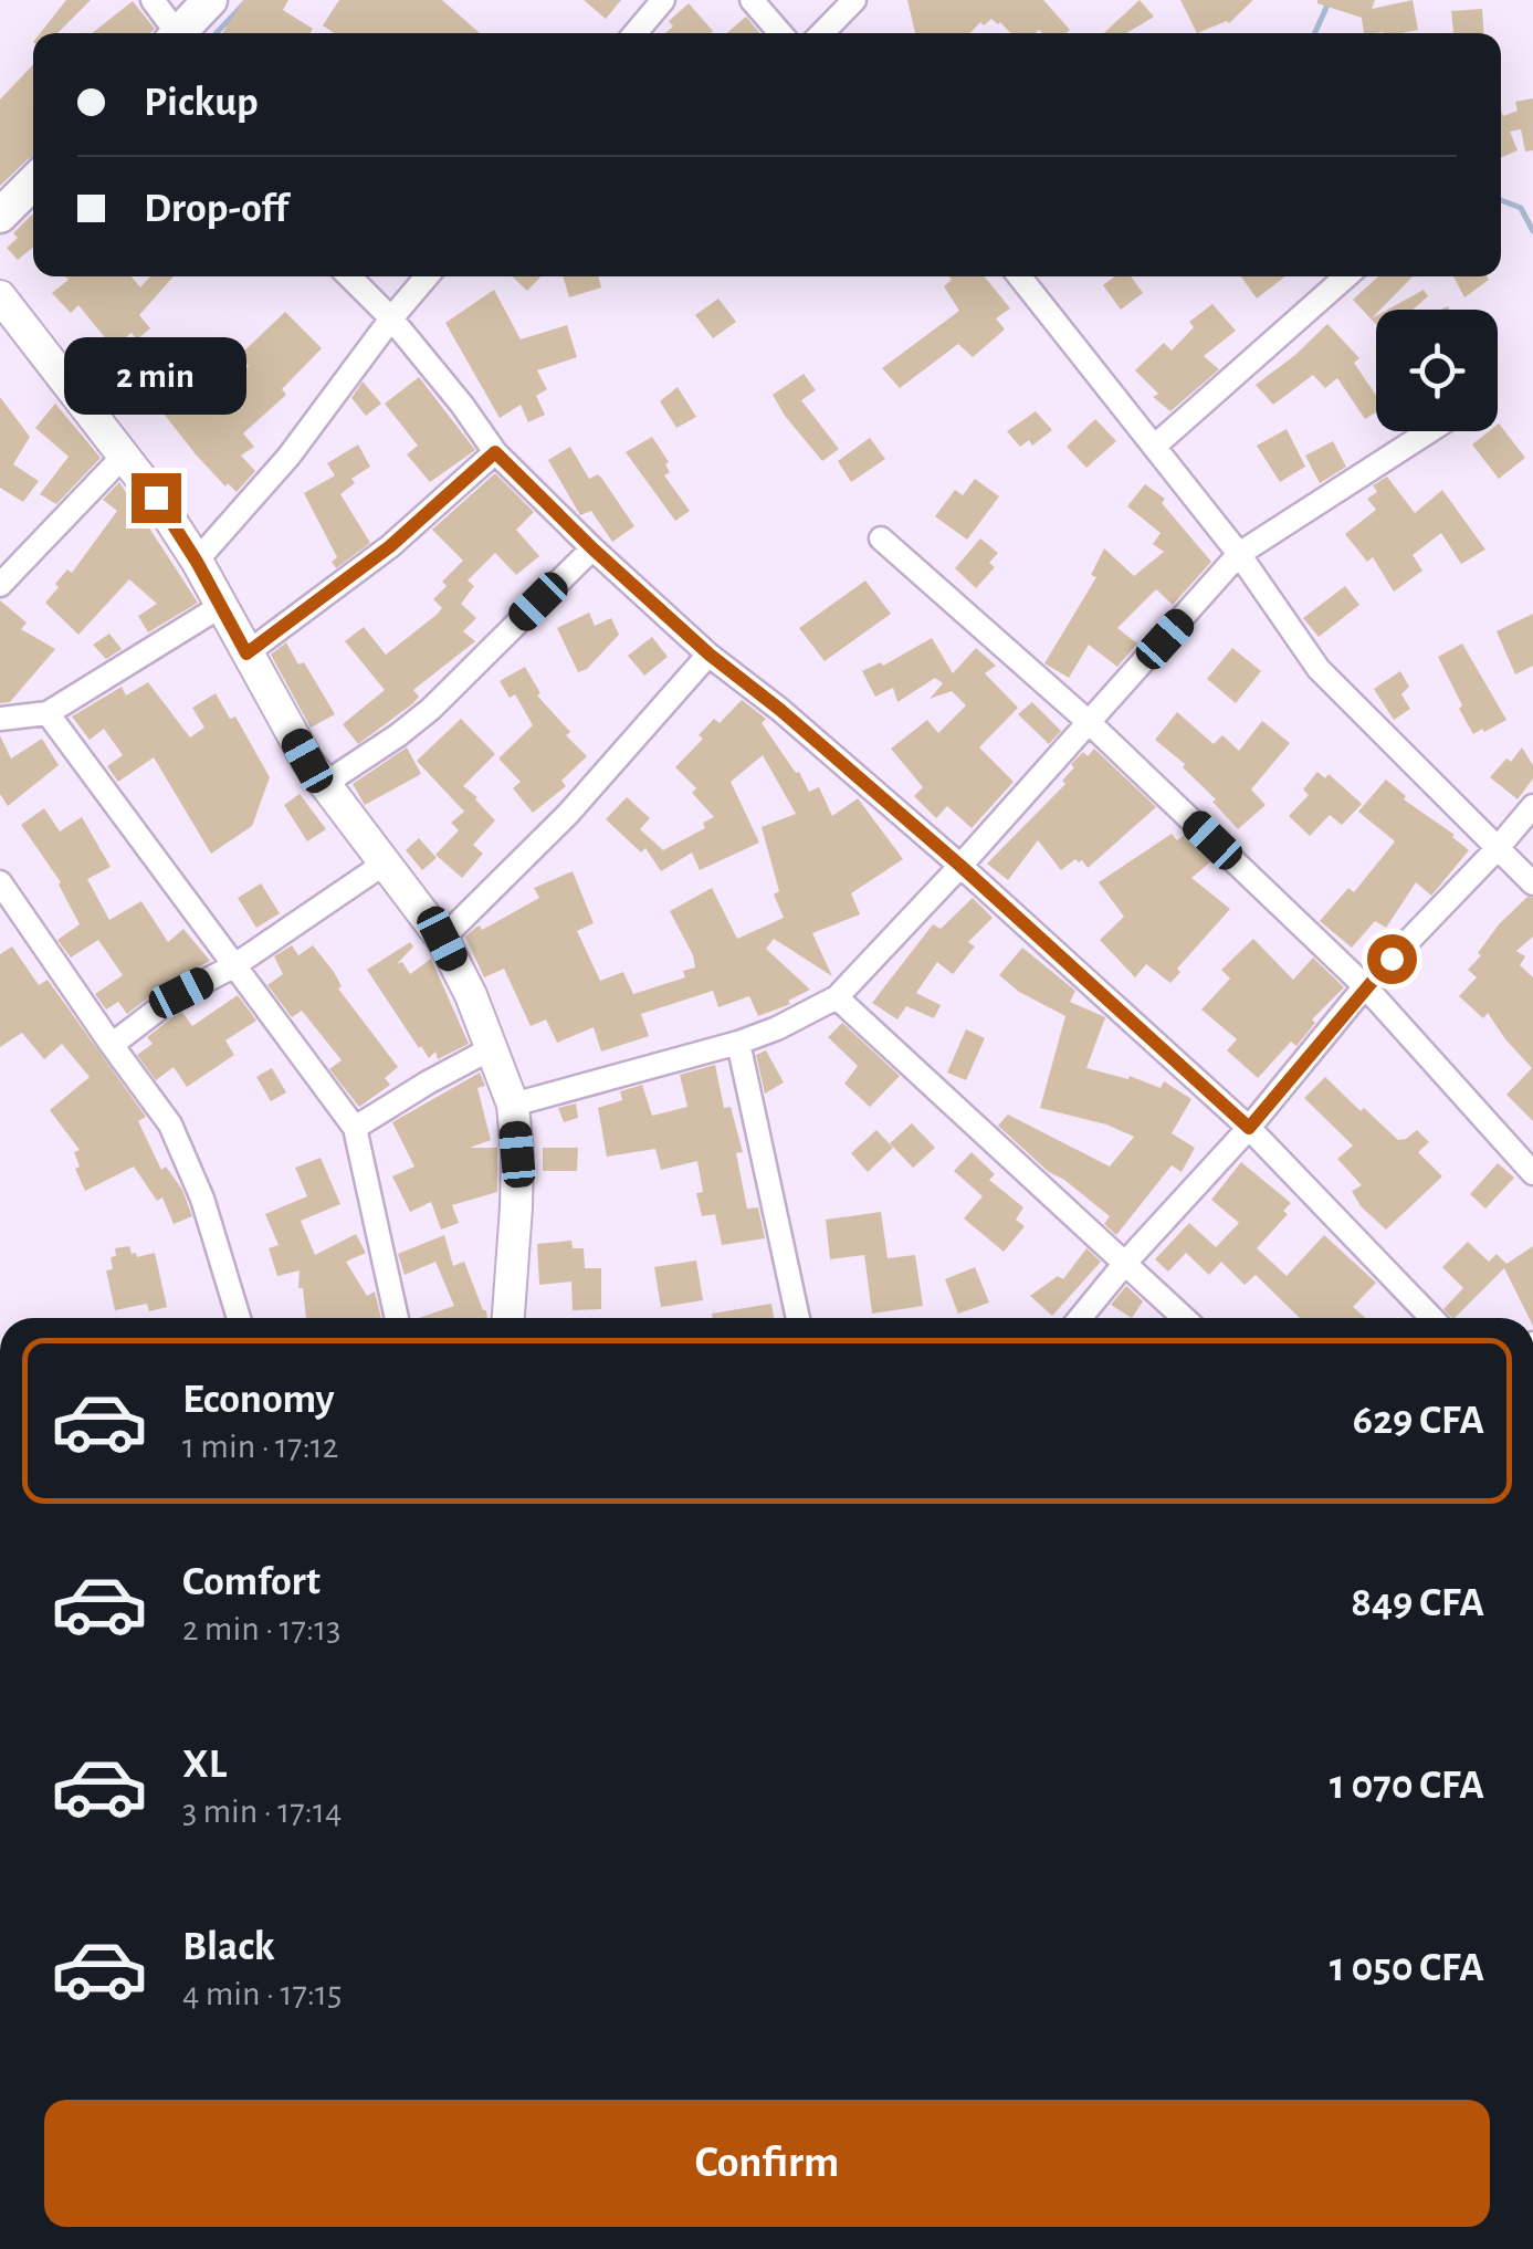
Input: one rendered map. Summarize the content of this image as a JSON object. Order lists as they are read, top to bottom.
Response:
{
  "page": {
    "banner": ["Pickup", "Drop-off"],
    "bubble": "2 min",
    "list": [
      {
        "name": "Economy",
        "note": "1 min · 17:12",
        "value": "629 CFA"
      },
      {
        "name": "Comfort",
        "note": "2 min · 17:13",
        "value": "849 CFA"
      },
      {
        "name": "XL",
        "note": "3 min · 17:14",
        "value": "1 070 CFA"
      },
      {
        "name": "Black",
        "note": "4 min · 17:15",
        "value": "1 050 CFA"
      }
    ],
    "buttons": "Confirm"
  }
}
